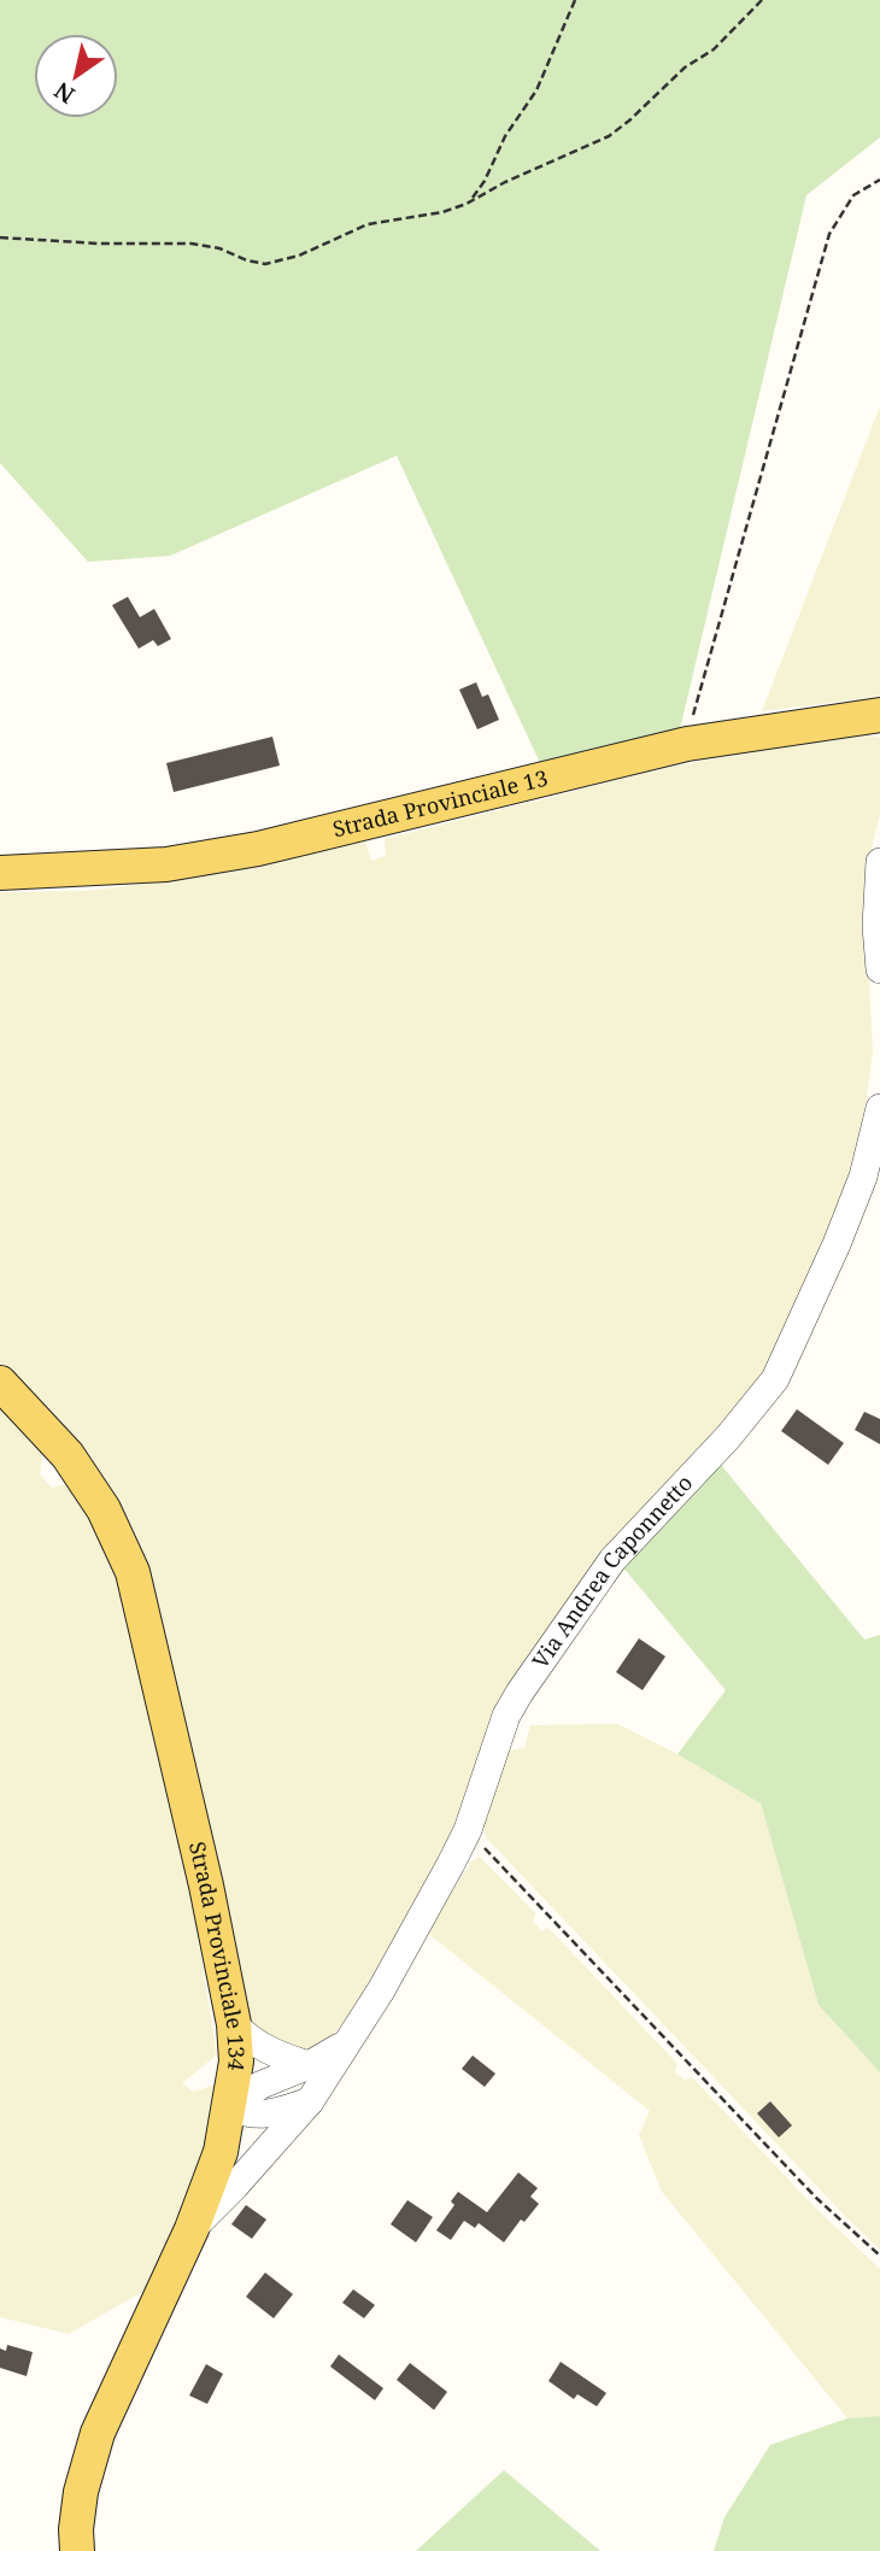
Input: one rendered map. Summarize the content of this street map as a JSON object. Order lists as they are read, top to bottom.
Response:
{
  "streets": {
    "main road": ["Strada Provinciale 13", "Strada Provinciale 134"],
    "street": ["Via Andrea Caponnetto"]
  },
  "crossings": [
    ["Via Andrea Caponnetto", "Strada Provinciale 134"]
  ],
  "north": "bottom left"
}
